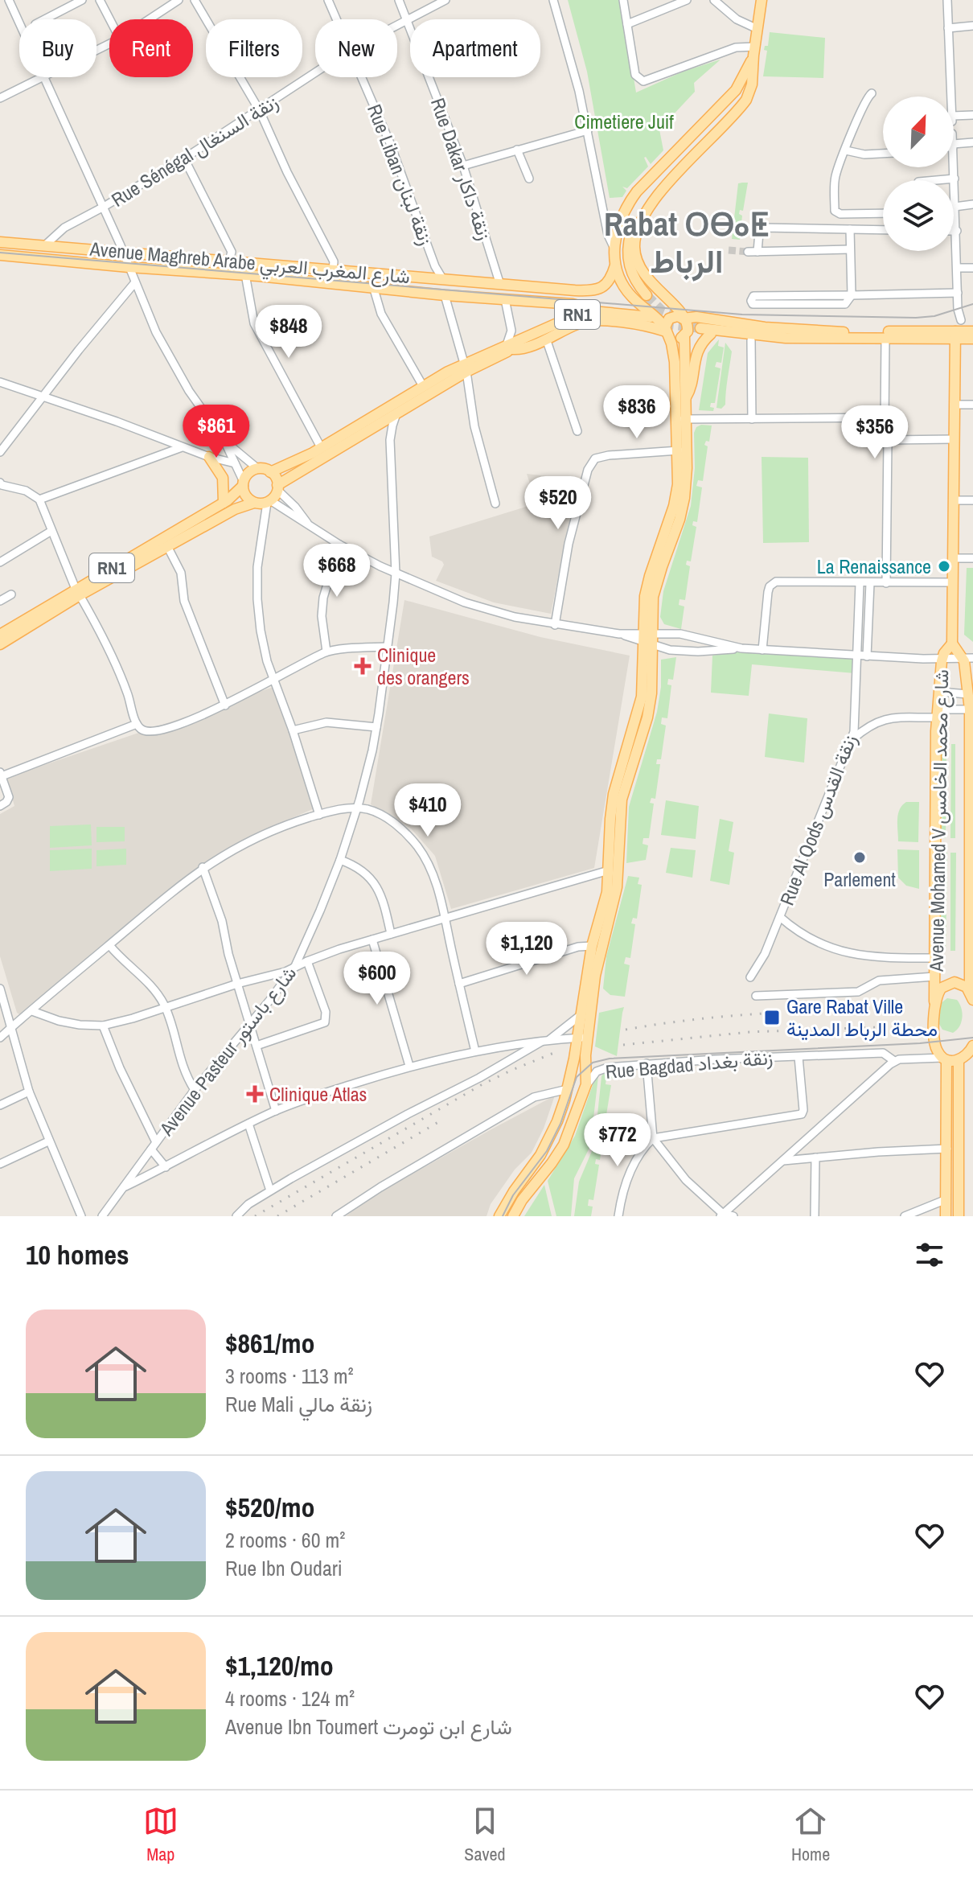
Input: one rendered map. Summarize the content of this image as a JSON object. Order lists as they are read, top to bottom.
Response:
{
  "streets": {
    "main road": ["Avenue Maghreb Arabe شارع المغرب العربي", "RN1", "Avenue Mohamed V شارع محمد الخامس"],
    "street": [
      "Rue Sénégal زنقة السنغال",
      "Rue Dakar زنقة داكار",
      "Rue Liban زنقة لبنان",
      "Rue Al Qods زنقة القدس",
      "Avenue Pasteur شارع باستور",
      "Rue Bagdad زنقة بغداد"
    ]
  },
  "crossings": [
    ["Rue Sénégal زنقة السنغال", "Rue Dakar زنقة داكار"],
    ["Rue Sénégal زنقة السنغال", "Avenue Maghreb Arabe شارع المغرب العربي"],
    ["Rue Dakar زنقة داكار", "Avenue Maghreb Arabe شارع المغرب العربي"],
    ["Rue Liban زنقة لبنان", "Avenue Maghreb Arabe شارع المغرب العربي"],
    ["Avenue Maghreb Arabe شارع المغرب العربي", "RN1"],
    ["Avenue Mohamed V شارع محمد الخامس", "Rue Bagdad زنقة بغداد"]
  ],
  "districts": ["Rabat ⵔⴱⴰⵟ الرباط"],
  "parks": ["Cimetiere Juif"],
  "places": {
    "other": ["La Renaissance", "Parlement"],
    "health": ["Clinique des orangers", "Clinique Atlas"],
    "transit": ["Gare Rabat Ville محطة الرباط المدينة"]
  },
  "north": "top right",
  "page": {
    "chip": [
      "Buy",
      "Rent",
      "Filters",
      "New",
      "Apartment"
    ],
    "price": [
      "$848",
      "$836",
      "$861",
      "$356",
      "$520",
      "$668",
      "$410",
      "$1,120",
      "$600",
      "$772"
    ],
    "heading": "10 homes",
    "list": [
      {
        "name": "$861/mo",
        "note": "3 rooms · 113 m² · Rue Mali زنقة مالي"
      },
      {
        "name": "$520/mo",
        "note": "2 rooms · 60 m² · Rue Ibn Oudari"
      },
      {
        "name": "$1,120/mo",
        "note": "4 rooms · 124 m² · Avenue Ibn Toumert شارع ابن تومرت"
      }
    ],
    "tabs": ["Map", "Saved", "Home"]
  }
}
